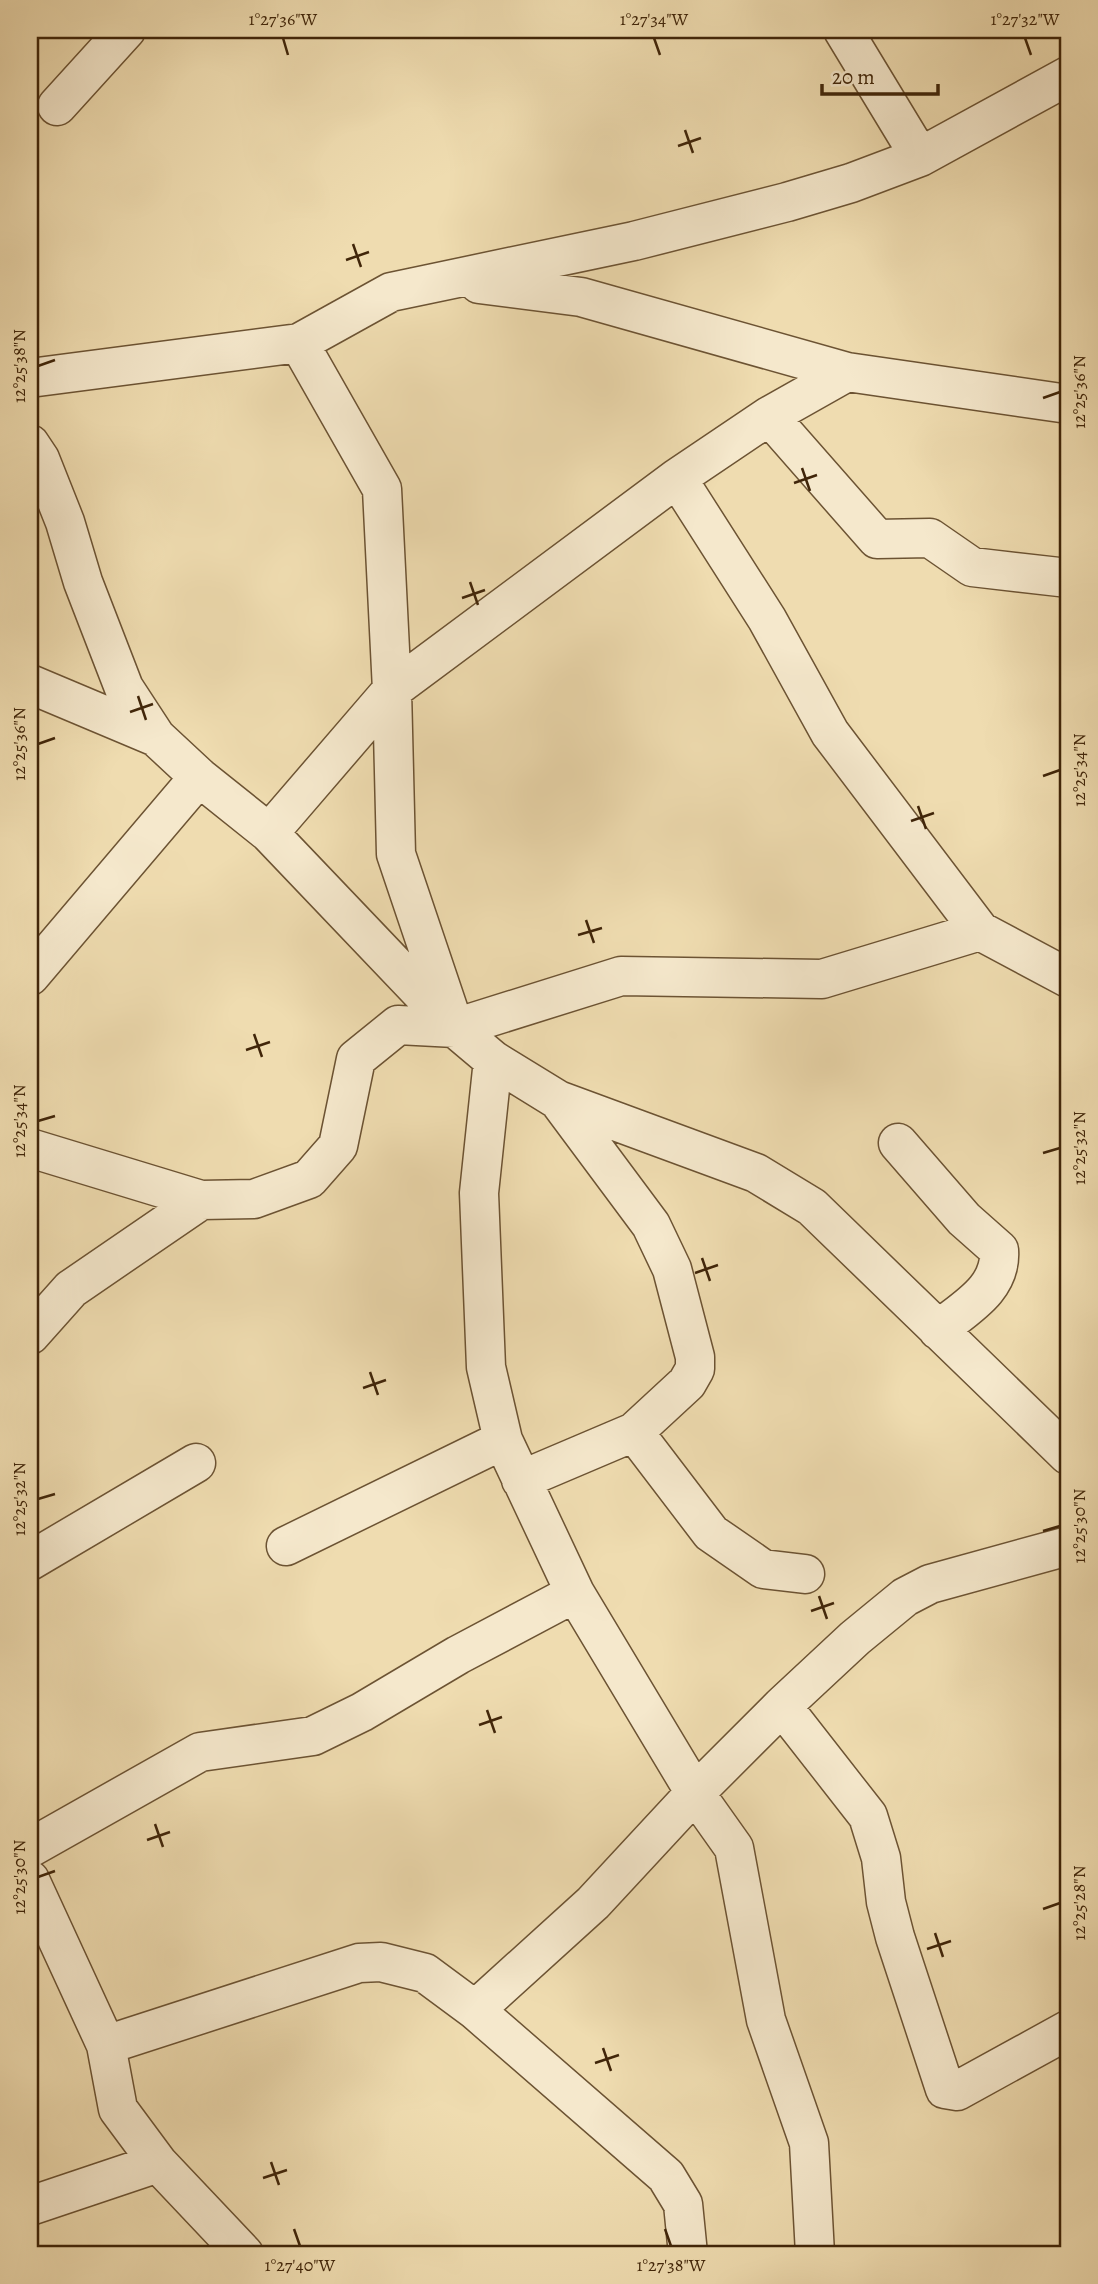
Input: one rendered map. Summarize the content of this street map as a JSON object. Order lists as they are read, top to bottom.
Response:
{
  "scale_bar": "20 m",
  "coordinates": [
    "1°27'36\"W",
    "1°27'34\"W",
    "1°27'32\"W",
    "12°25'38\"N",
    "12°25'36\"N",
    "12°25'34\"N",
    "12°25'32\"N",
    "12°25'30\"N",
    "12°25'28\"N",
    "1°27'40\"W",
    "1°27'38\"W"
  ]
}
